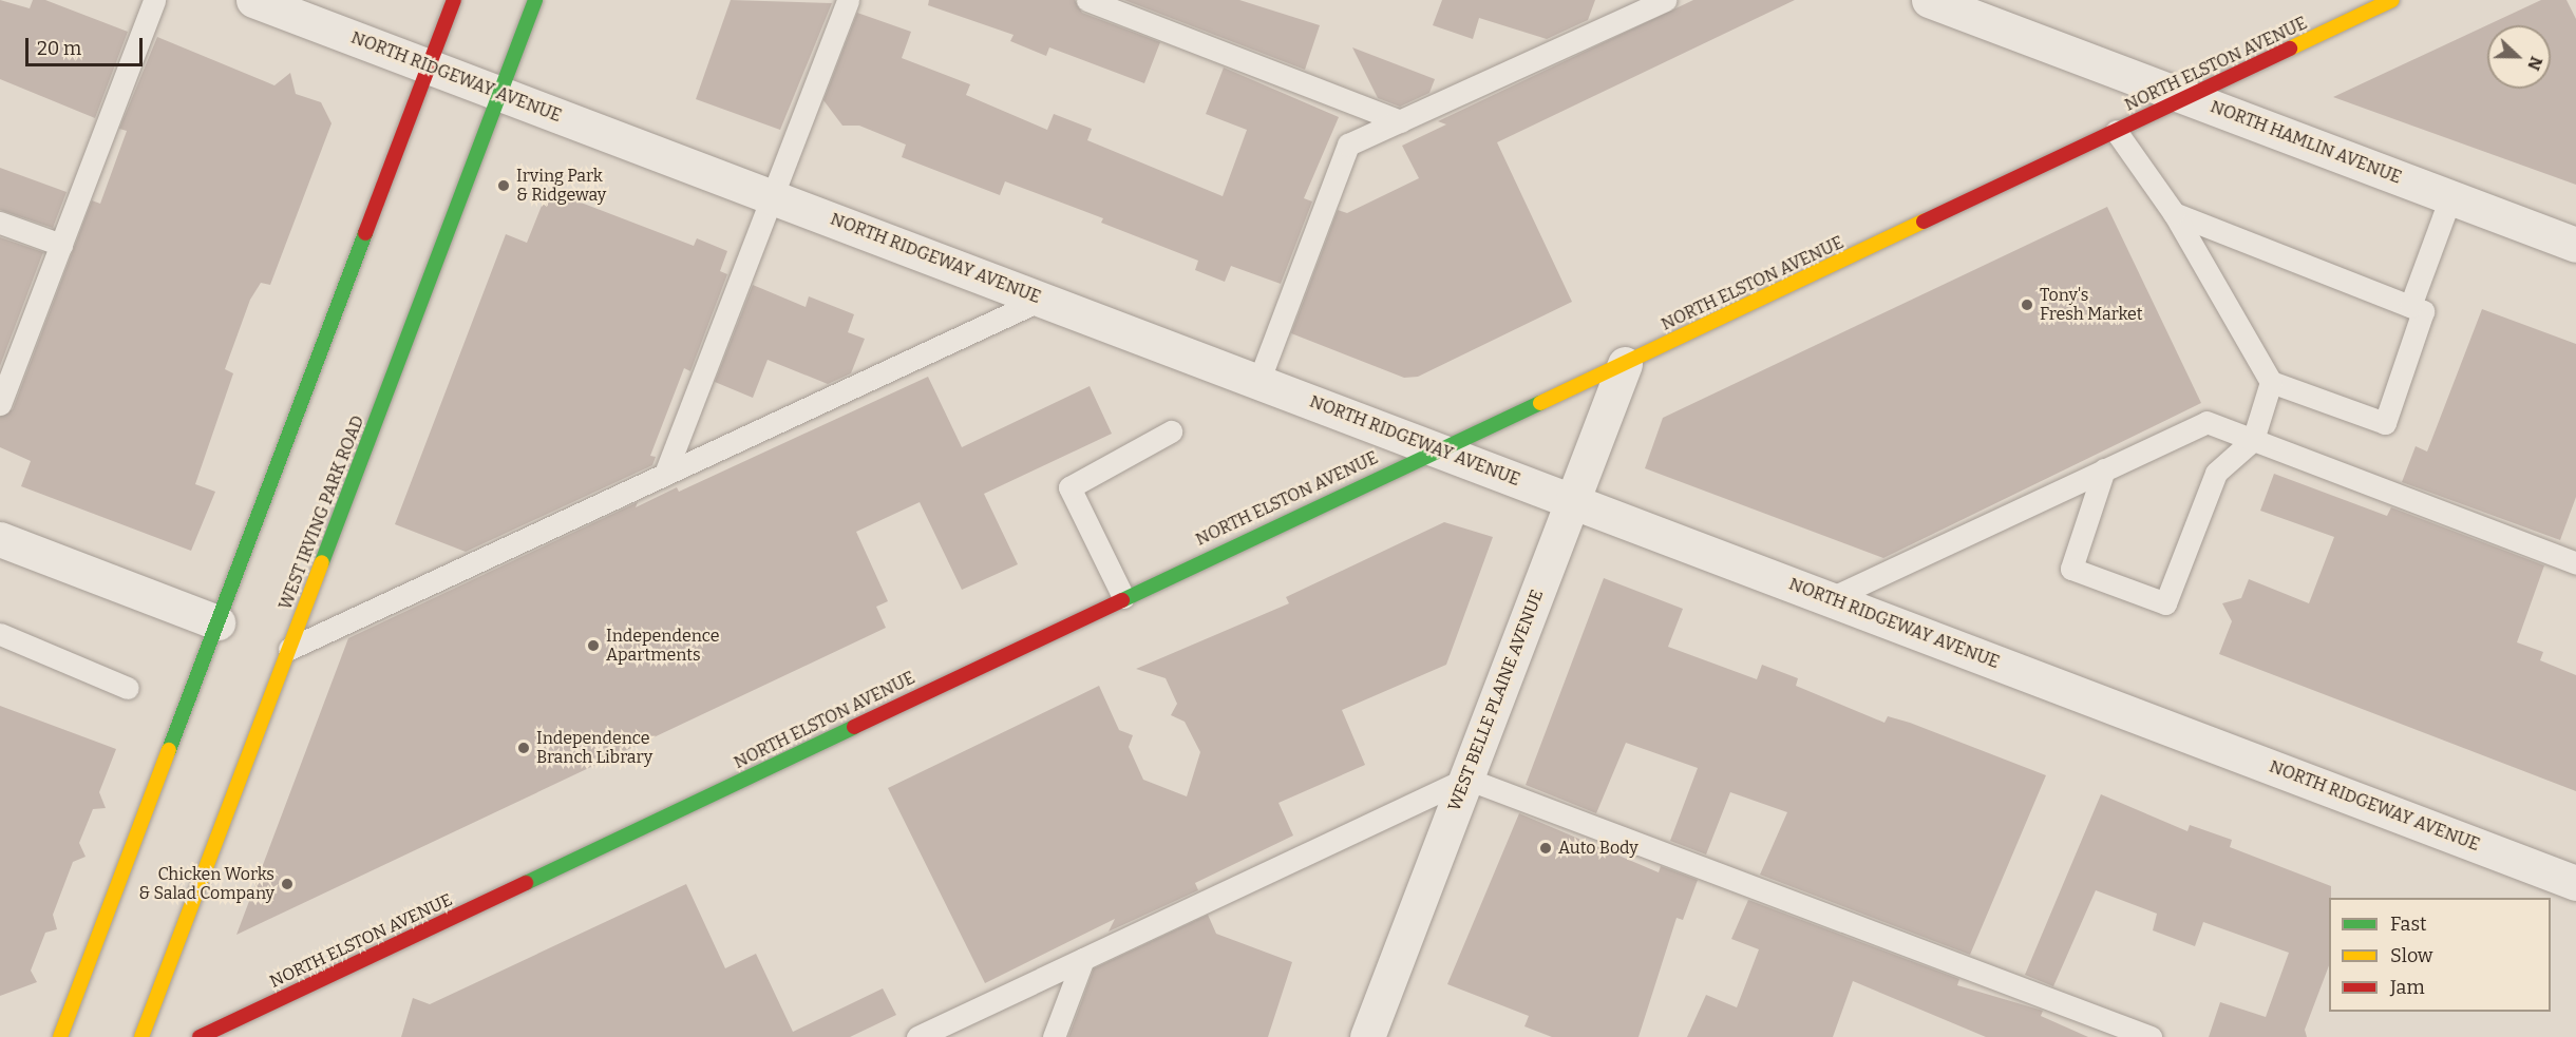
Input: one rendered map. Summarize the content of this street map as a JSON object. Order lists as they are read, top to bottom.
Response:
{
  "streets": {
    "main road": ["NORTH ELSTON AVENUE", "WEST IRVING PARK ROAD"],
    "street": ["NORTH RIDGEWAY AVENUE", "NORTH HAMLIN AVENUE", "WEST BELLE PLAINE AVENUE"]
  },
  "crossings": [
    ["NORTH ELSTON AVENUE", "NORTH RIDGEWAY AVENUE"],
    ["NORTH ELSTON AVENUE", "NORTH HAMLIN AVENUE"],
    ["NORTH ELSTON AVENUE", "WEST BELLE PLAINE AVENUE"],
    ["NORTH RIDGEWAY AVENUE", "WEST IRVING PARK ROAD"],
    ["NORTH RIDGEWAY AVENUE", "WEST BELLE PLAINE AVENUE"]
  ],
  "places": [
    "Irving Park & Ridgeway",
    "Tony's Fresh Market",
    "Independence Apartments",
    "Independence Branch Library",
    "Auto Body",
    "Chicken Works & Salad Company"
  ],
  "legend": ["Fast", "Slow", "Jam"],
  "scale_bar": "20 m",
  "north": "right"
}
